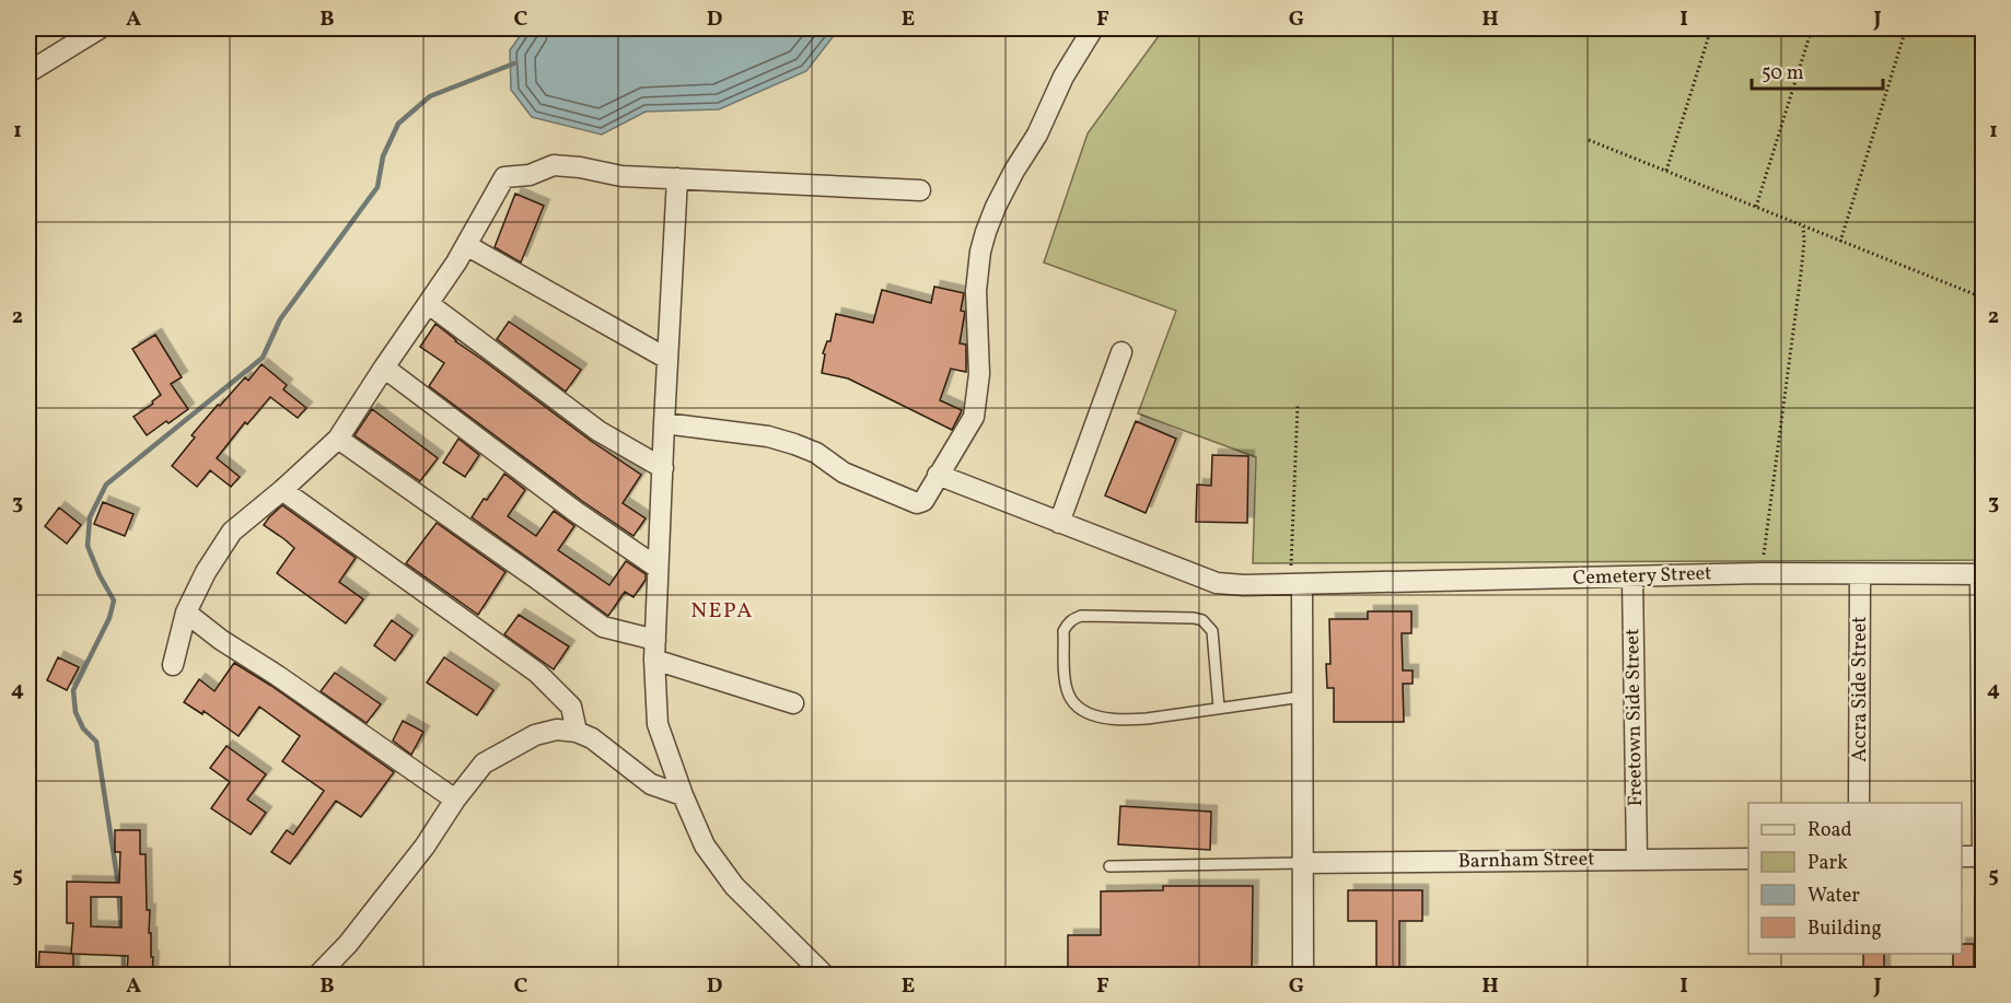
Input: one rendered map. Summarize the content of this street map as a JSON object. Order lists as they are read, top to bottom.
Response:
{
  "streets": {
    "street": [
      "Cemetery Street",
      "Accra Side Street",
      "Freetown Side Street",
      "Barnham Street"
    ]
  },
  "crossings": [
    ["Cemetery Street", "Accra Side Street"],
    ["Cemetery Street", "Freetown Side Street"],
    ["Freetown Side Street", "Barnham Street"]
  ],
  "districts": ["NEPA"],
  "legend": [
    "Road",
    "Park",
    "Water",
    "Building"
  ],
  "scale_bar": "50 m",
  "grid": {
    "columns": [
      "A",
      "B",
      "C",
      "D",
      "E",
      "F",
      "G",
      "H",
      "I",
      "J"
    ],
    "rows": [
      "1",
      "2",
      "3",
      "4",
      "5"
    ]
  }
}
